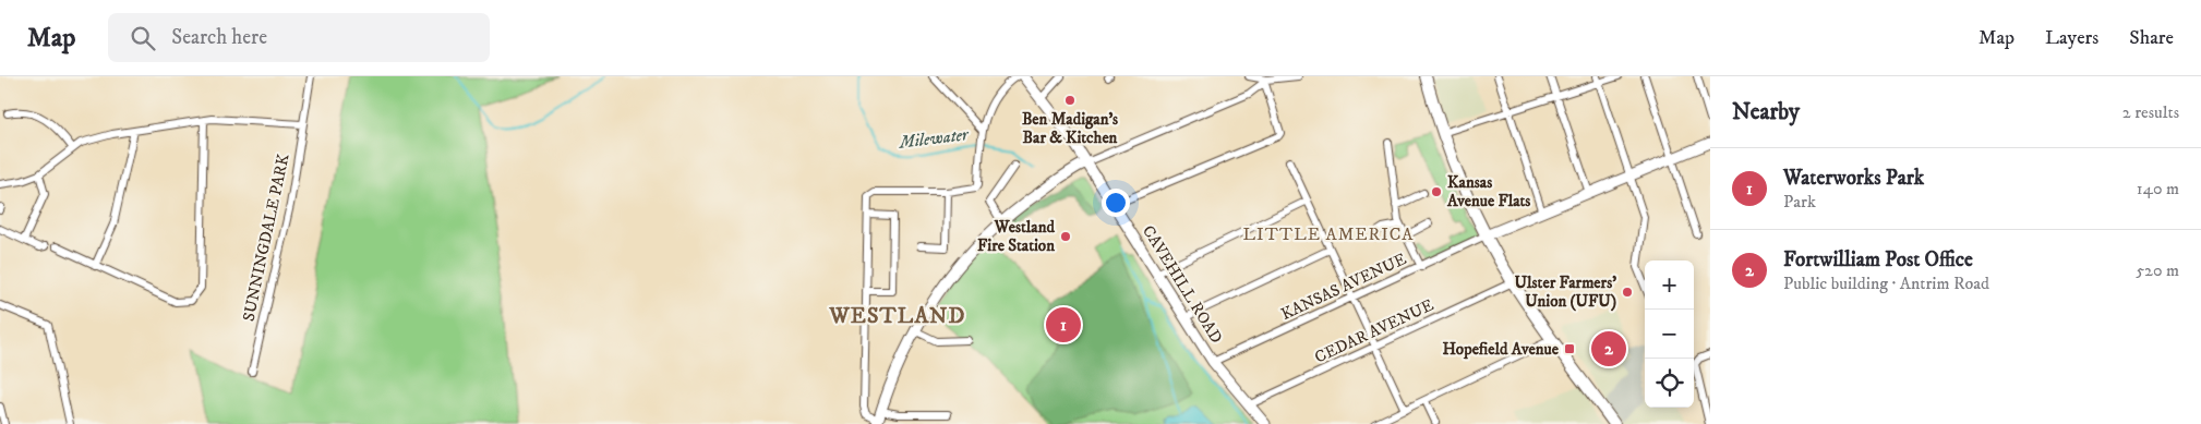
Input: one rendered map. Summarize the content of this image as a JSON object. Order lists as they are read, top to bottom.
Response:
{
  "streets": {
    "street": [
      "SUNNINGDALE PARK",
      "CAVEHILL ROAD",
      "KANSAS AVENUE",
      "CEDAR AVENUE"
    ]
  },
  "crossings": [
    ["CAVEHILL ROAD", "KANSAS AVENUE"],
    ["CAVEHILL ROAD", "CEDAR AVENUE"]
  ],
  "districts": ["LITTLE AMERICA", "WESTLAND"],
  "water": ["Milewater"],
  "places": {
    "other": [
      "Ben Madigan’s Bar & Kitchen",
      "Kansas Avenue Flats",
      "Westland Fire Station",
      "Ulster Farmers' Union (UFU)"
    ],
    "transit": ["Hopefield Avenue"]
  },
  "page": {
    "header": "Map",
    "search": "Search here",
    "nav": ["Map", "Layers", "Share"],
    "heading": ["Nearby", "2 results"],
    "list": [
      {
        "mark": "1",
        "name": "Waterworks Park",
        "note": "Park",
        "value": "140 m"
      },
      {
        "mark": "2",
        "name": "Fortwilliam Post Office",
        "note": "Public building · Antrim Road",
        "value": "520 m"
      }
    ],
    "map_buttons": ["+", "−"],
    "pins": ["1", "2"]
  }
}
